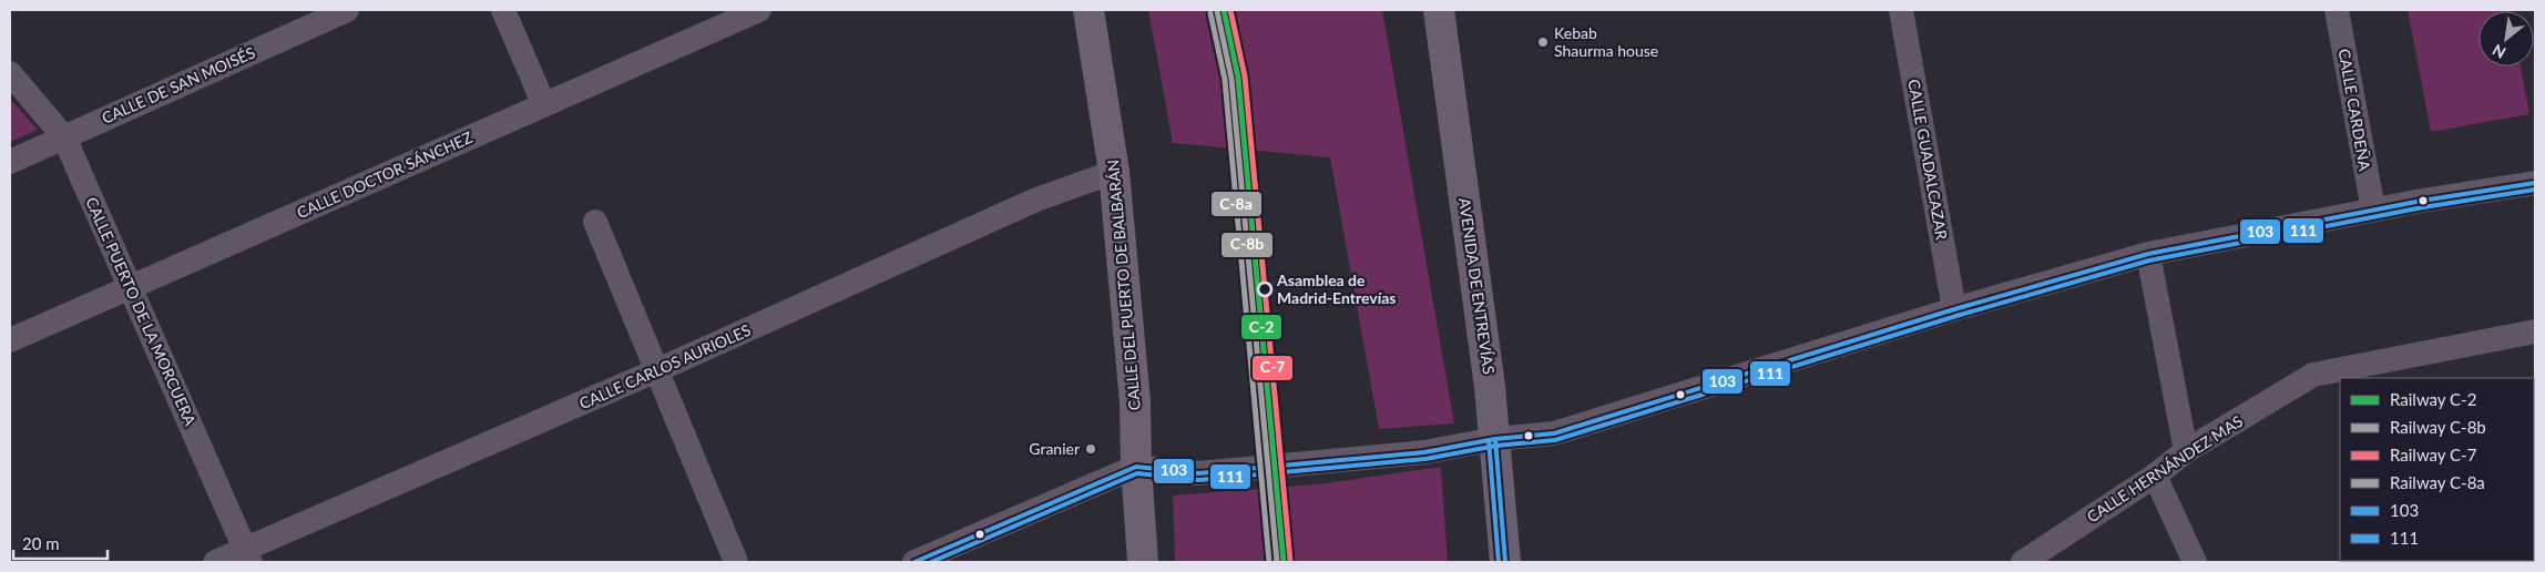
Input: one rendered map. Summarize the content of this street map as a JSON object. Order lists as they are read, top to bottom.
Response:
{
  "streets": {
    "main road": ["AVENIDA DE ENTREVÍAS"],
    "street": [
      "CALLE DE SAN MOISÉS",
      "CALLE CARDEÑA",
      "CALLE GUADALCAZAR",
      "CALLE DOCTOR SÁNCHEZ",
      "CALLE DEL PUERTO DE BALBARÁN",
      "CALLE PUERTO DE LA MORCUERA",
      "CALLE CARLOS AURIOLES",
      "CALLE HERNÁNDEZ MAS"
    ]
  },
  "crossings": [
    ["CALLE DE SAN MOISÉS", "CALLE PUERTO DE LA MORCUERA"],
    ["CALLE DOCTOR SÁNCHEZ", "CALLE PUERTO DE LA MORCUERA"],
    ["CALLE DEL PUERTO DE BALBARÁN", "CALLE CARLOS AURIOLES"],
    ["CALLE PUERTO DE LA MORCUERA", "CALLE CARLOS AURIOLES"]
  ],
  "places": ["Kebab Shaurma house", "Asamblea de Madrid-Entrevías", "Granier"],
  "lines": [
    "rail line C-2",
    "rail line C-7",
    "rail line C-8b",
    "rail line C-8a",
    "transit line 103",
    "transit line 111"
  ],
  "legend": [
    "Railway C-2",
    "Railway C-8b",
    "Railway C-7",
    "Railway C-8a",
    "103",
    "111"
  ],
  "scale_bar": "20 m",
  "north": "bottom left"
}
